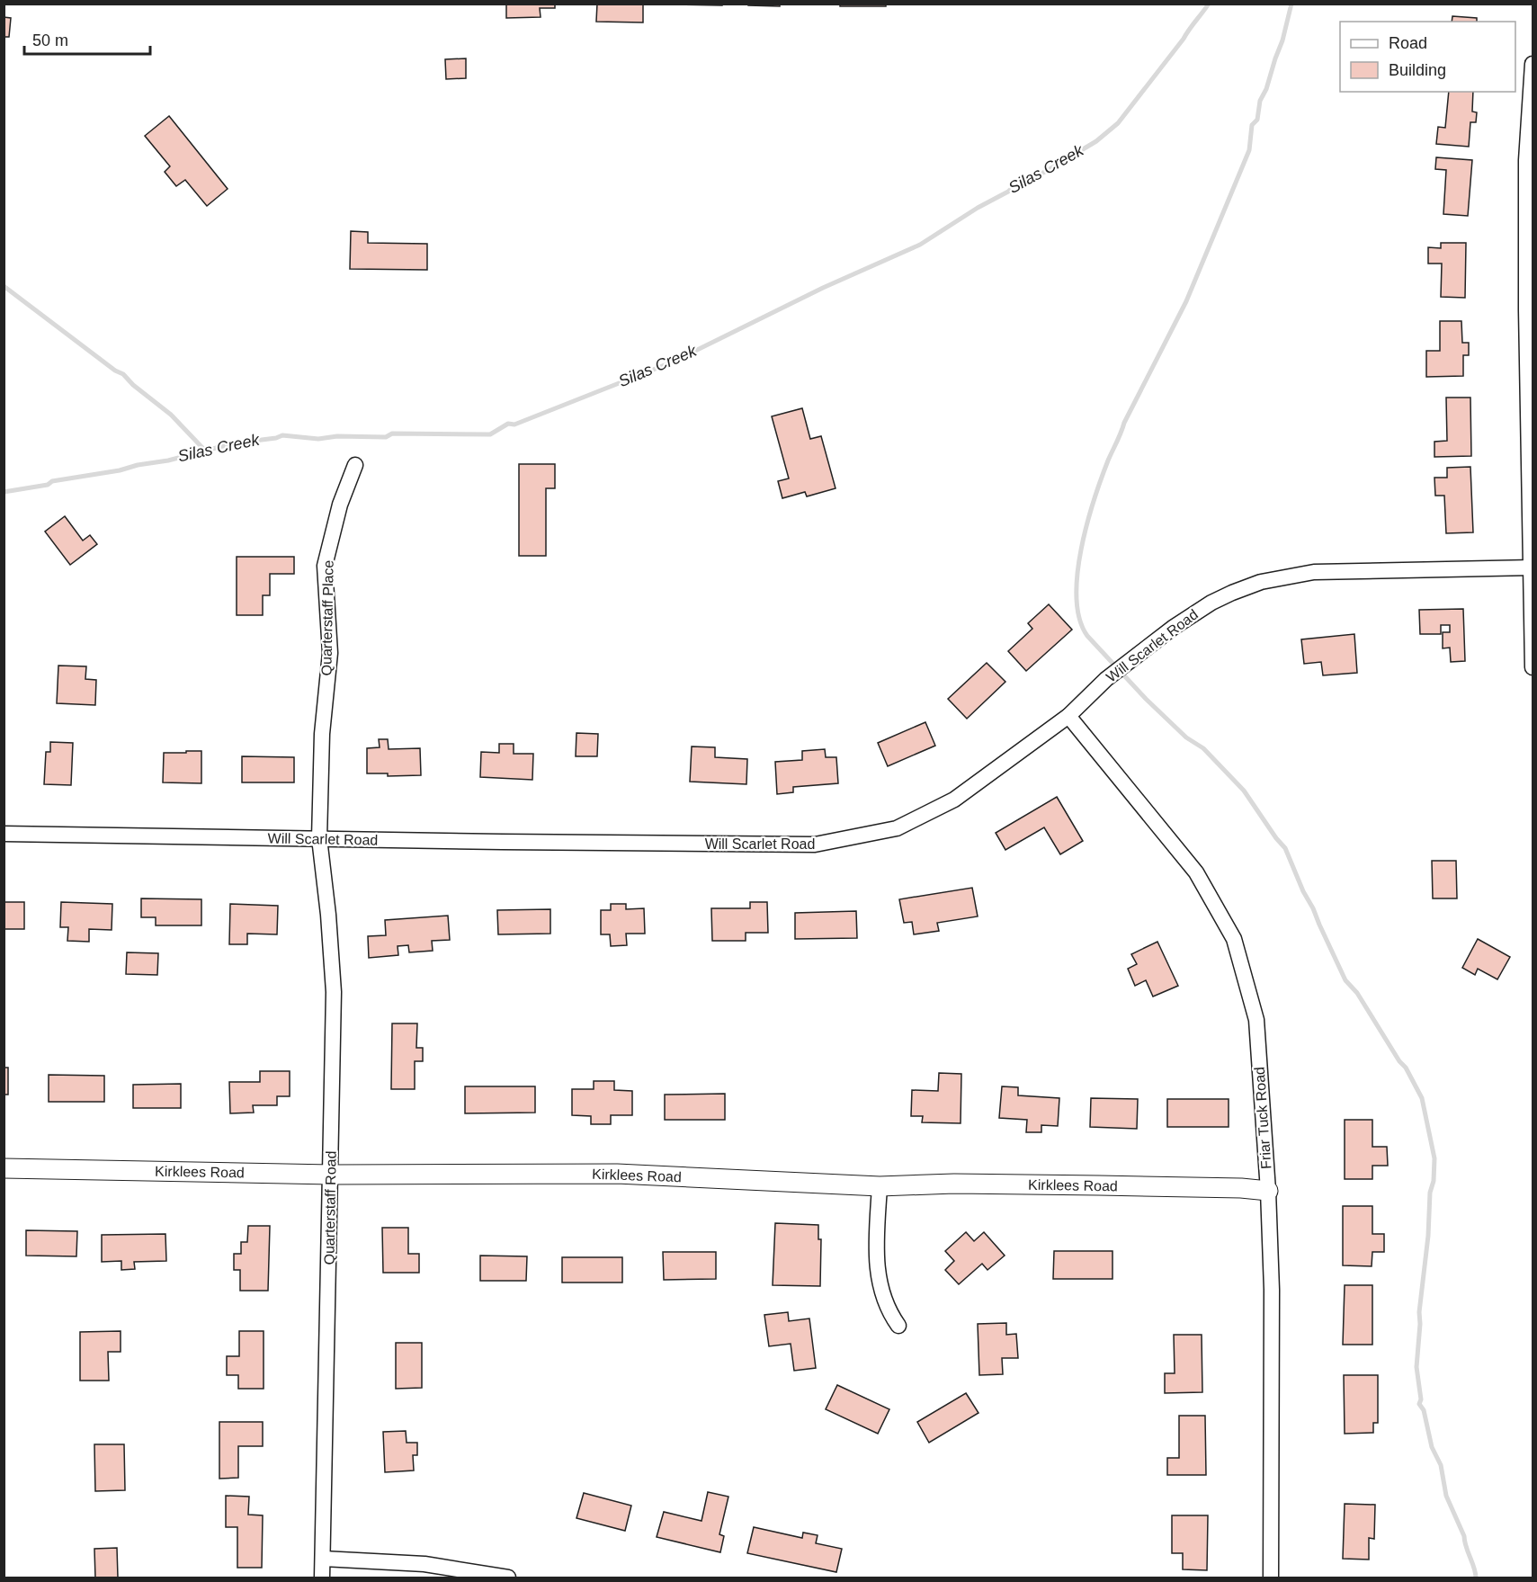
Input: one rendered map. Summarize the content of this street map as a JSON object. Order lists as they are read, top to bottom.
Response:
{
  "streets": {
    "street": [
      "Quarterstaff Place",
      "Will Scarlet Road",
      "Friar Tuck Road",
      "Kirklees Road",
      "Quarterstaff Road"
    ]
  },
  "crossings": [
    ["Quarterstaff Place", "Will Scarlet Road"],
    ["Quarterstaff Place", "Quarterstaff Road"],
    ["Will Scarlet Road", "Friar Tuck Road"],
    ["Will Scarlet Road", "Quarterstaff Road"],
    ["Friar Tuck Road", "Kirklees Road"],
    ["Kirklees Road", "Quarterstaff Road"]
  ],
  "water": ["Silas Creek"],
  "legend": ["Road", "Building"],
  "scale_bar": "50 m"
}
